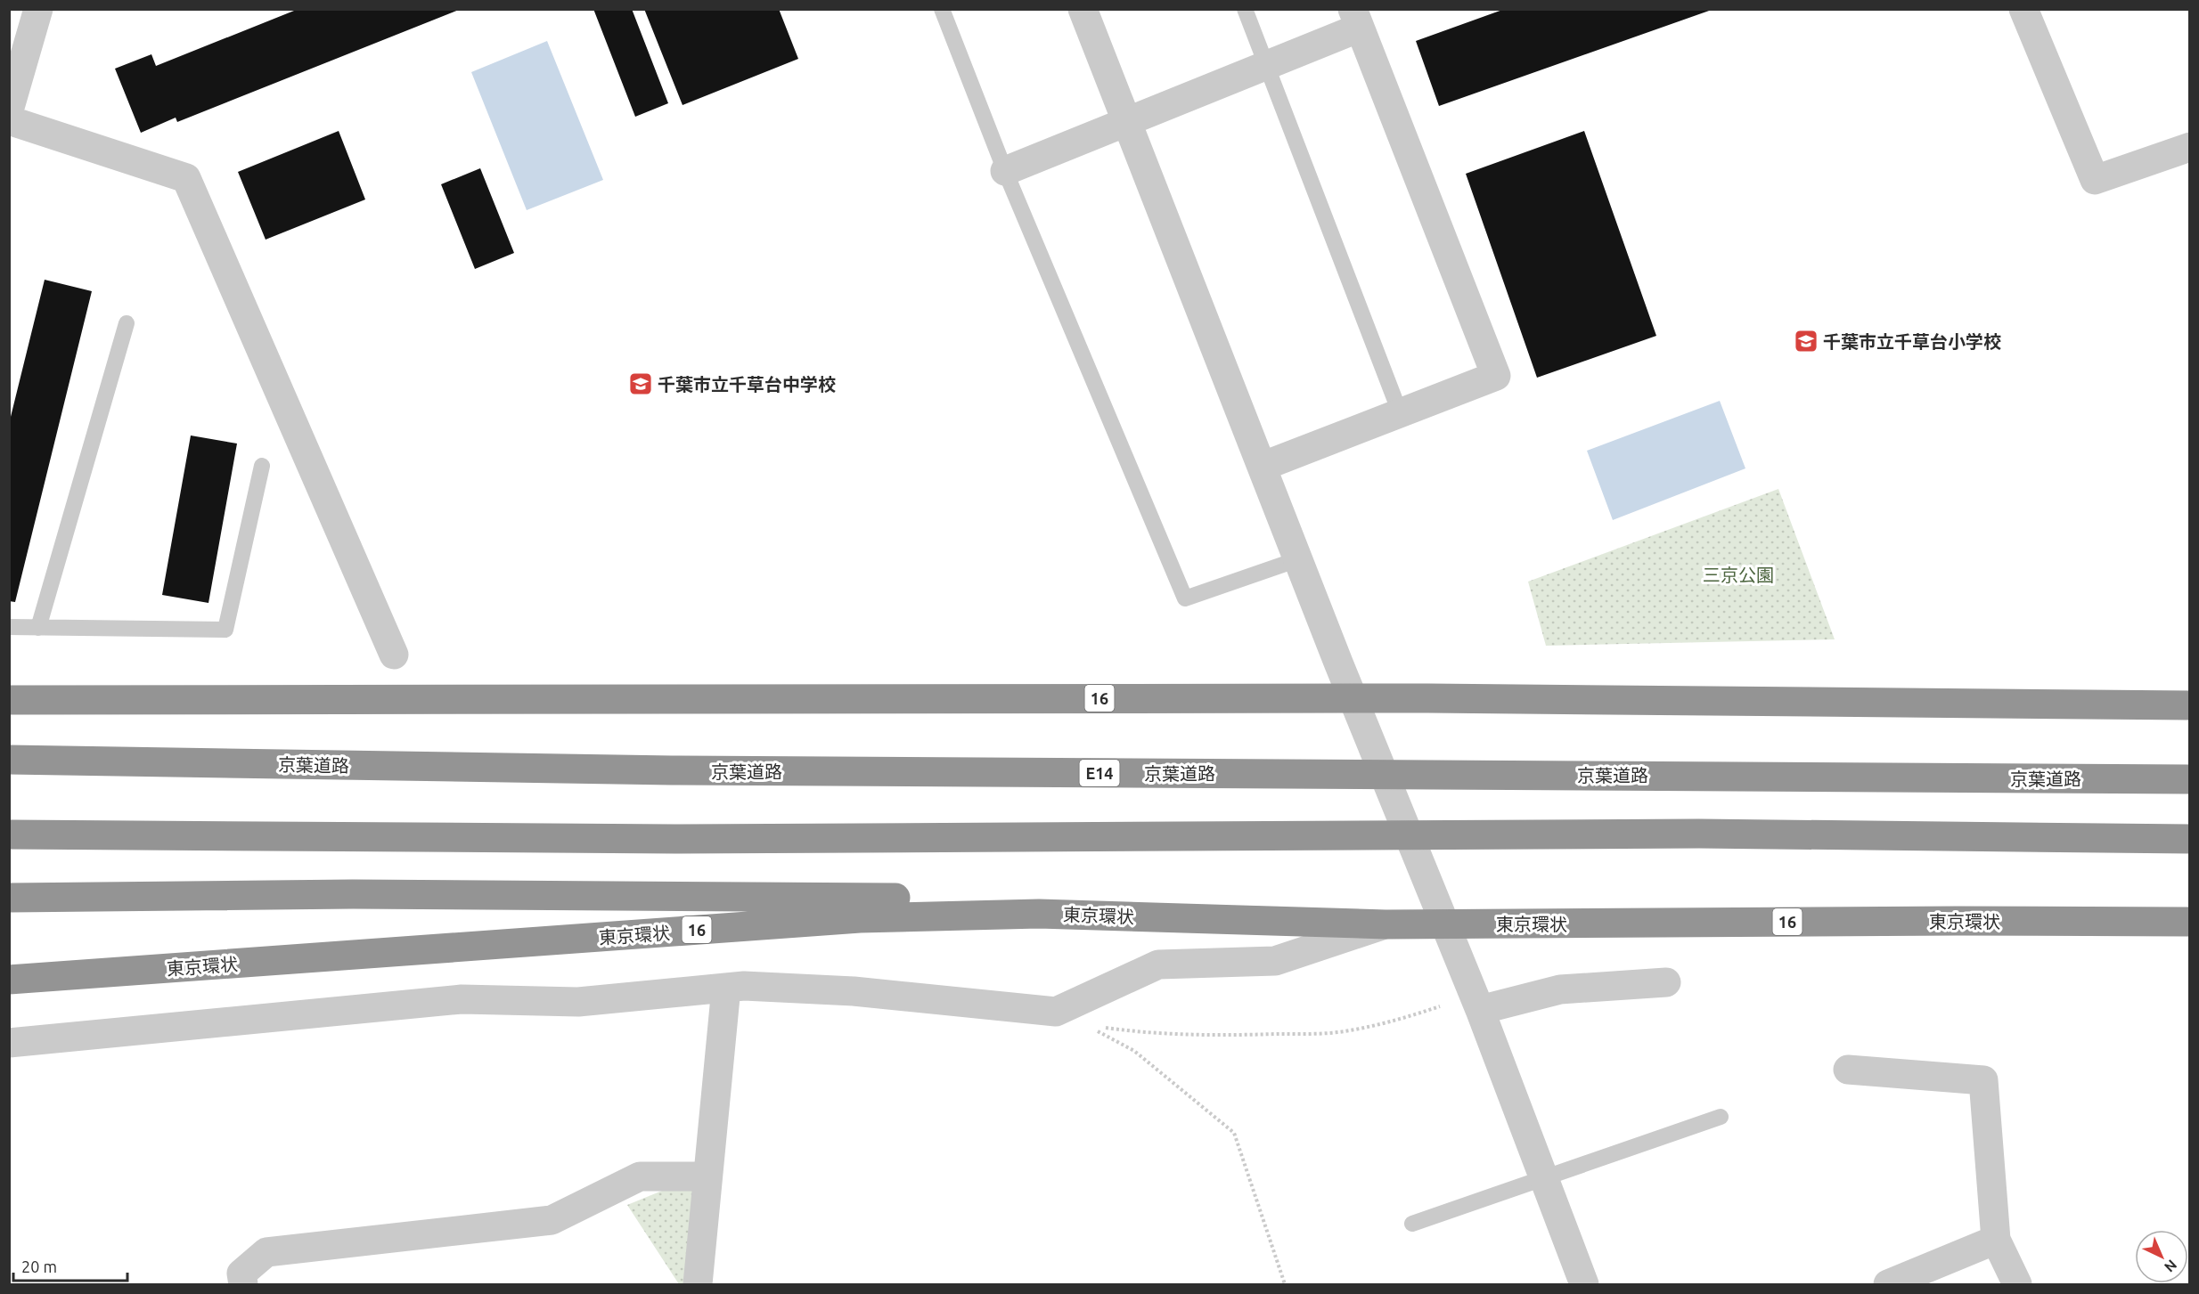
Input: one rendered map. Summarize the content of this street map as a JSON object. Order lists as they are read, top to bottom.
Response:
{
  "streets": {
    "highway": [
      "16",
      "京葉道路",
      "E14",
      "東京環状"
    ]
  },
  "parks": ["三京公園"],
  "places": {
    "school or university": ["千葉市立千草台小学校", "千葉市立千草台中学校"]
  },
  "scale_bar": "20 m",
  "north": "bottom right"
}
